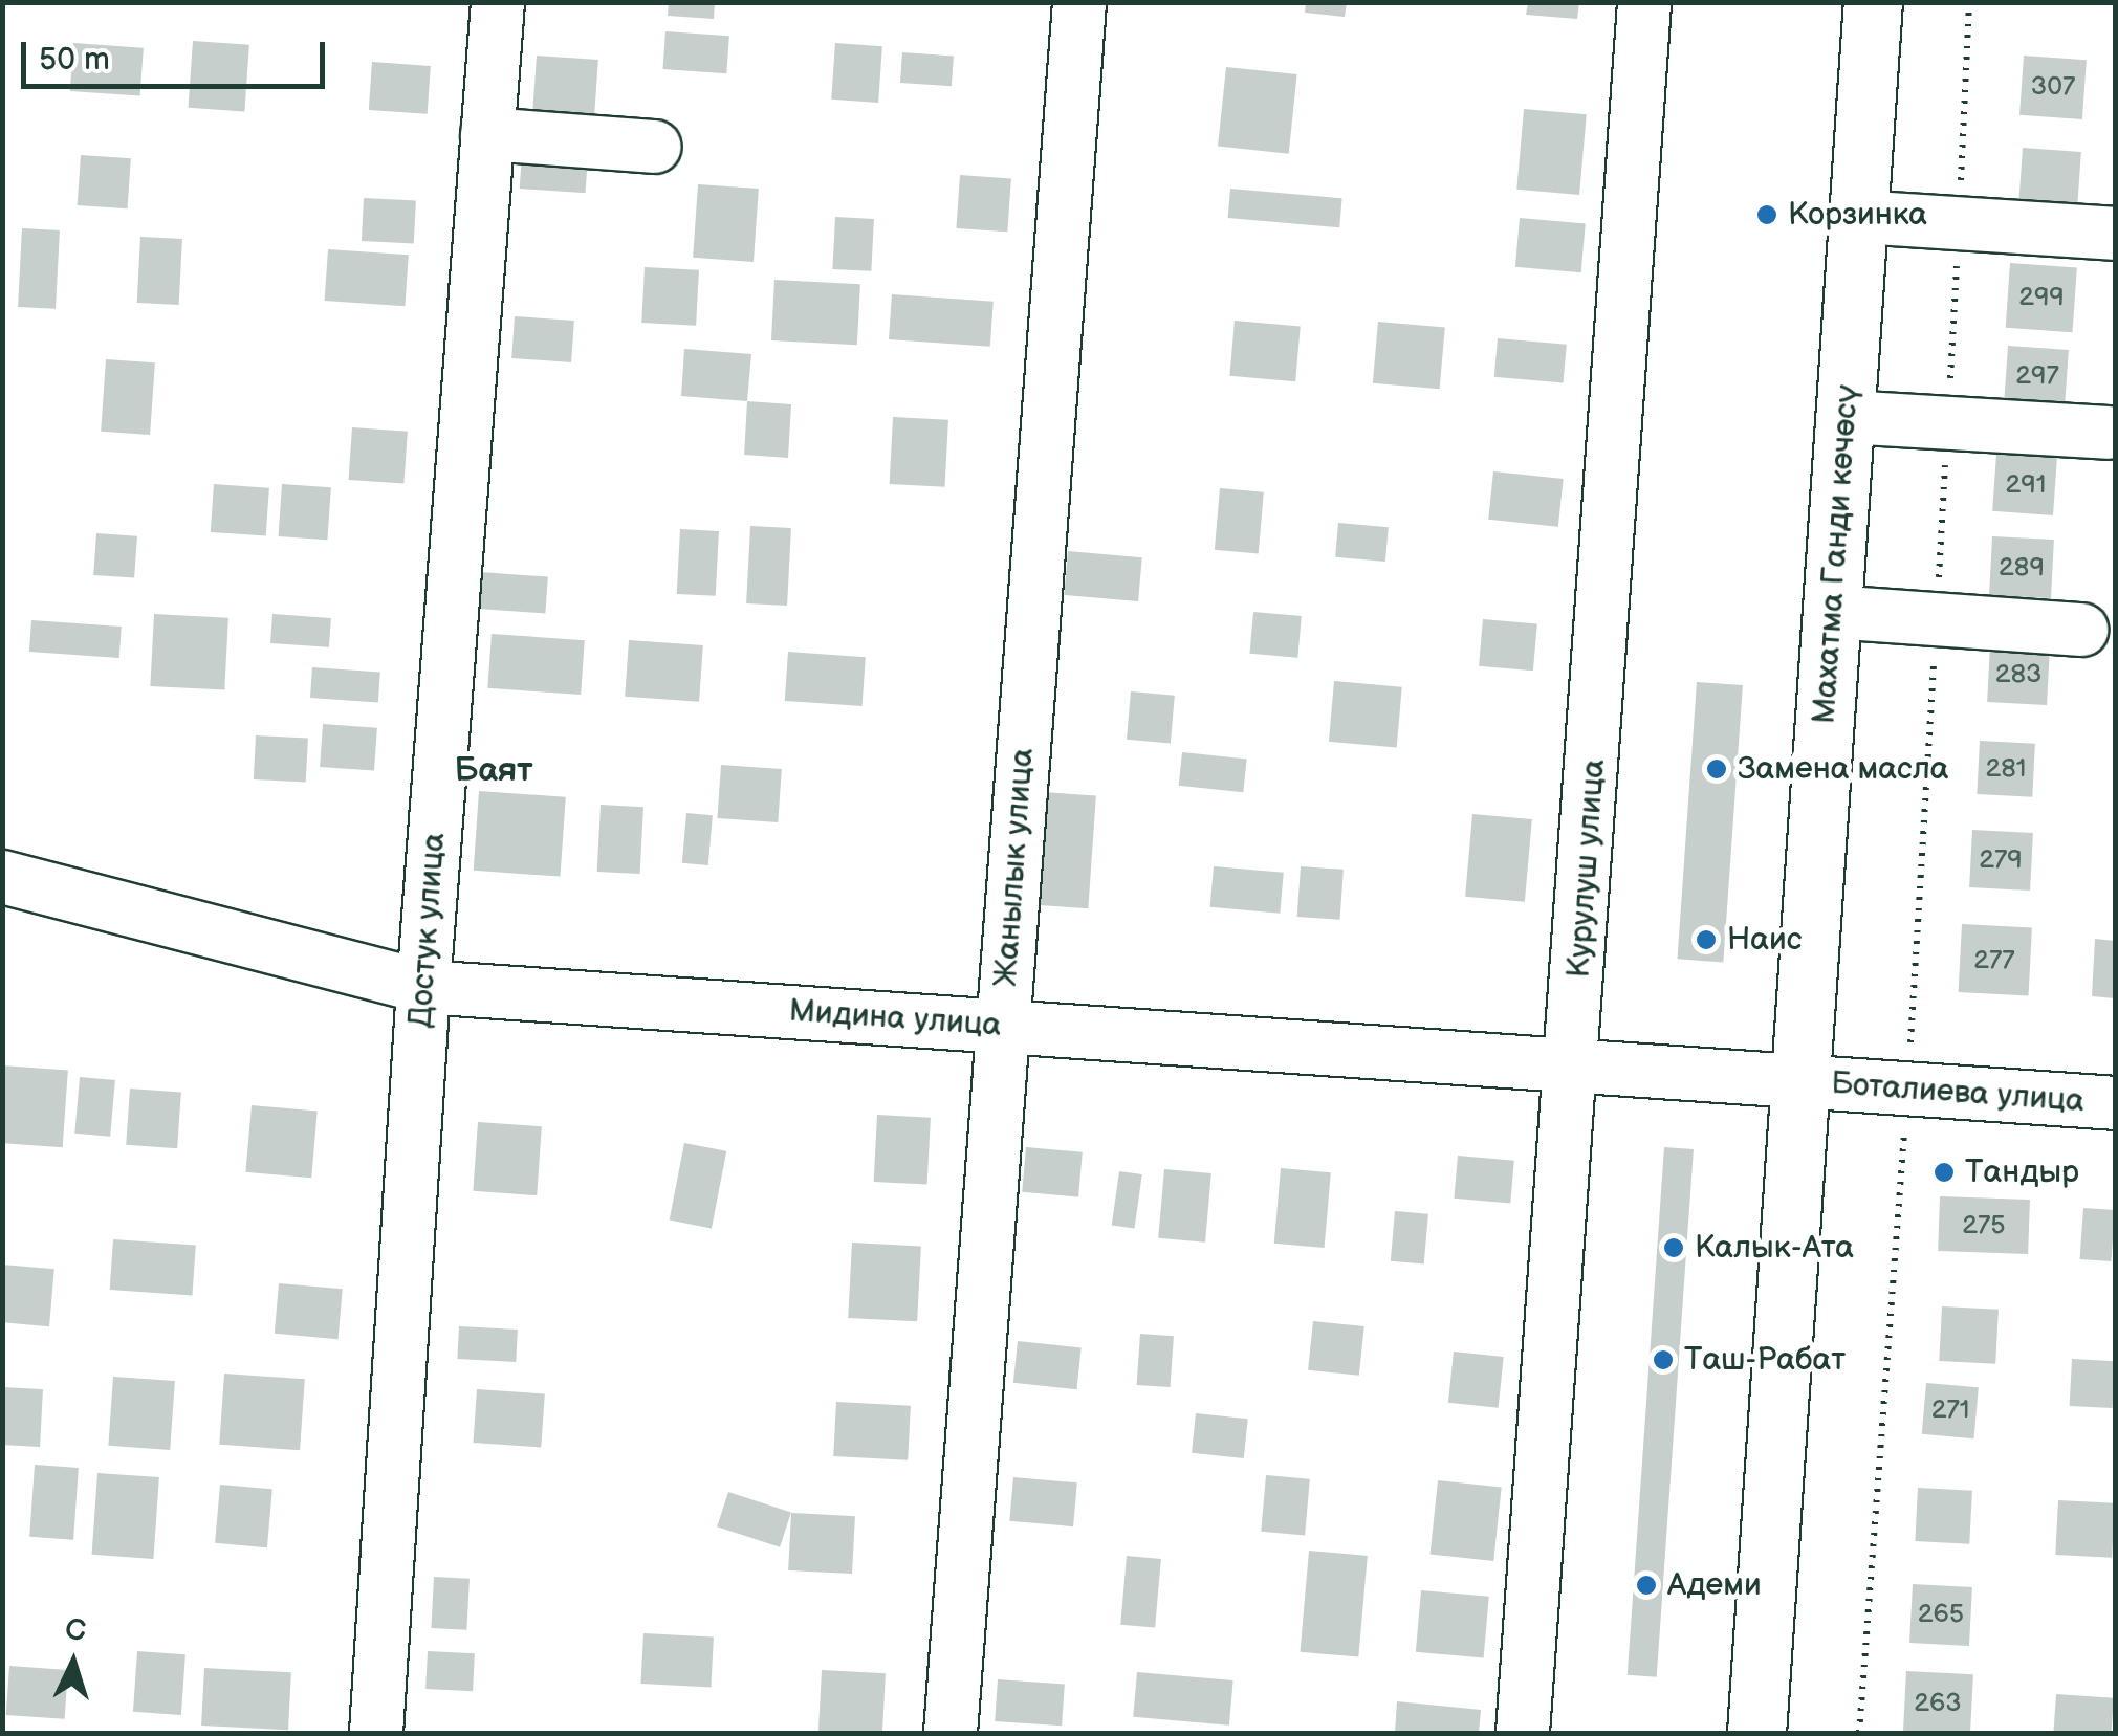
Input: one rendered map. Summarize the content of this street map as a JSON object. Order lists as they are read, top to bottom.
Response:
{
  "streets": {
    "main road": ["Махатма Ганди көчөсү"],
    "street": [
      "Жанылык улица",
      "Курулуш улица",
      "Достук улица",
      "Мидина улица",
      "Боталиева улица"
    ]
  },
  "crossings": [
    ["Махатма Ганди көчөсү", "Мидина улица"],
    ["Махатма Ганди көчөсү", "Боталиева улица"],
    ["Жанылык улица", "Мидина улица"],
    ["Курулуш улица", "Мидина улица"],
    ["Достук улица", "Мидина улица"],
    ["Мидина улица", "Боталиева улица"]
  ],
  "districts": ["Баят"],
  "places": [
    "Корзинка",
    "Замена масла",
    "Наис",
    "Тандыр",
    "Калык-Ата",
    "Таш-Рабат",
    "Адеми"
  ],
  "house_numbers": [
    "307",
    "299",
    "297",
    "291",
    "289",
    "283",
    "281",
    "279",
    "277",
    "275",
    "271",
    "265",
    "263"
  ],
  "scale_bar": "50 m",
  "north": "top"
}
